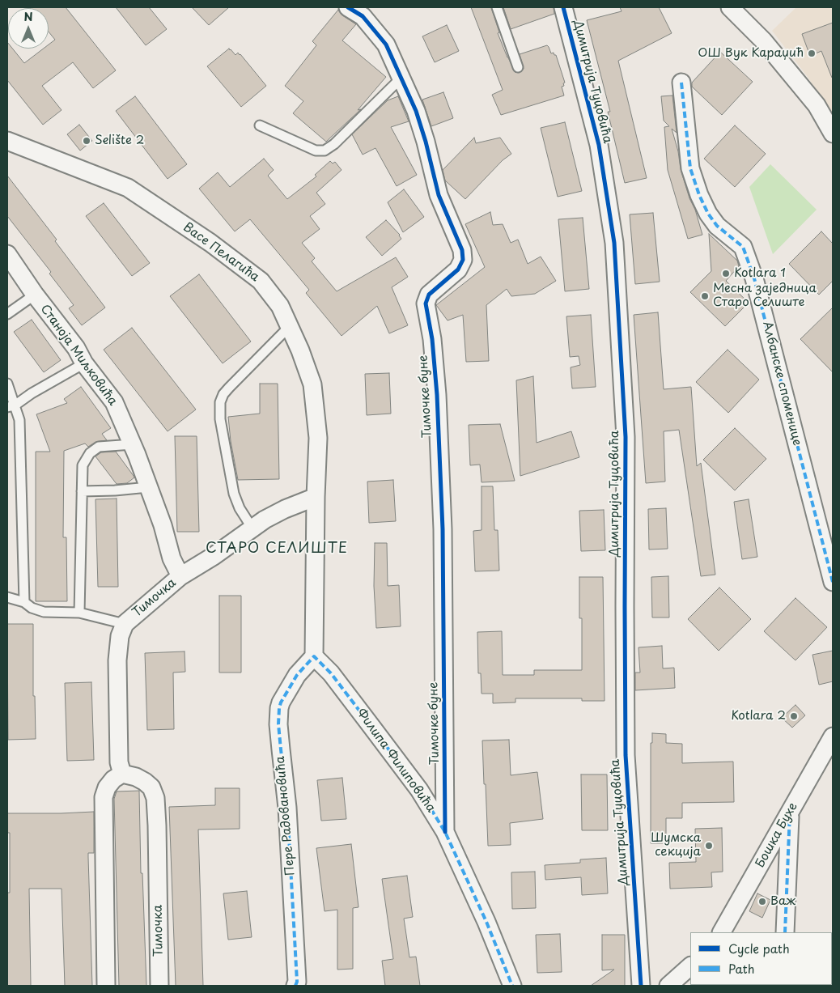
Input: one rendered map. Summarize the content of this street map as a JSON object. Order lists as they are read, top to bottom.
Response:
{
  "streets": {
    "street": [
      "Димитрија Туцовића",
      "Васе Пелагића",
      "Станоја Миљковића",
      "Албанске споменице",
      "Тимочке буне",
      "Тимочка",
      "Филипа Филиповића",
      "Пере Радовановића",
      "Бошка Бухе"
    ]
  },
  "crossings": [
    ["Васе Пелагића", "Тимочка"],
    ["Васе Пелагића", "Филипа Филиповића"],
    ["Васе Пелагића", "Пере Радовановића"],
    ["Станоја Миљковића", "Тимочка"],
    ["Тимочке буне", "Филипа Филиповића"],
    ["Филипа Филиповића", "Пере Радовановића"]
  ],
  "districts": ["СТАРО СЕЛИШТЕ"],
  "places": [
    "ОШ Вук Караџић",
    "Selište 2",
    "Kotlara 1",
    "Месна заједница Старо Селиште",
    "Kotlara 2",
    "Шумска секција",
    "Важ"
  ],
  "legend": ["Cycle path", "Path"],
  "north": "top"
}
